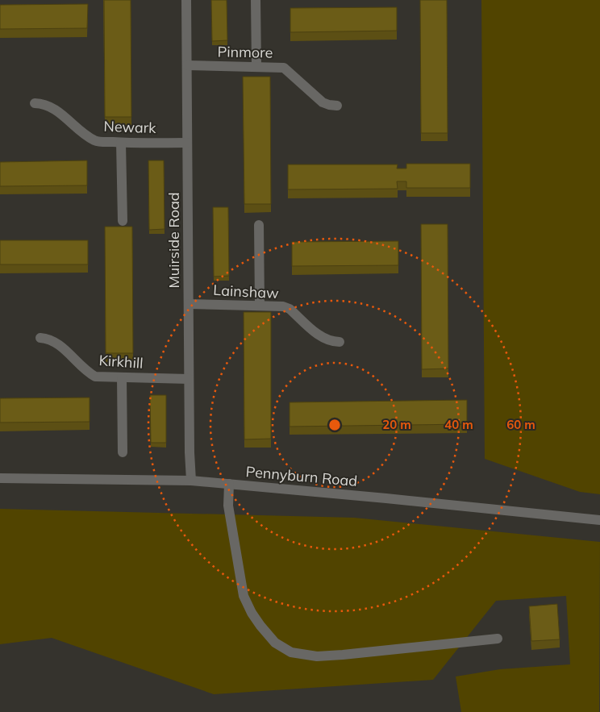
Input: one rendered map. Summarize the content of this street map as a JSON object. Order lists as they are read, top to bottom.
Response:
{
  "streets": {
    "street": [
      "Pinmore",
      "Newark",
      "Muirside Road",
      "Lainshaw",
      "Kirkhill",
      "Pennyburn Road"
    ]
  },
  "crossings": [
    ["Pinmore", "Muirside Road"],
    ["Newark", "Muirside Road"],
    ["Muirside Road", "Lainshaw"],
    ["Muirside Road", "Kirkhill"],
    ["Muirside Road", "Pennyburn Road"]
  ],
  "rings": ["20 m", "40 m", "60 m"]
}
